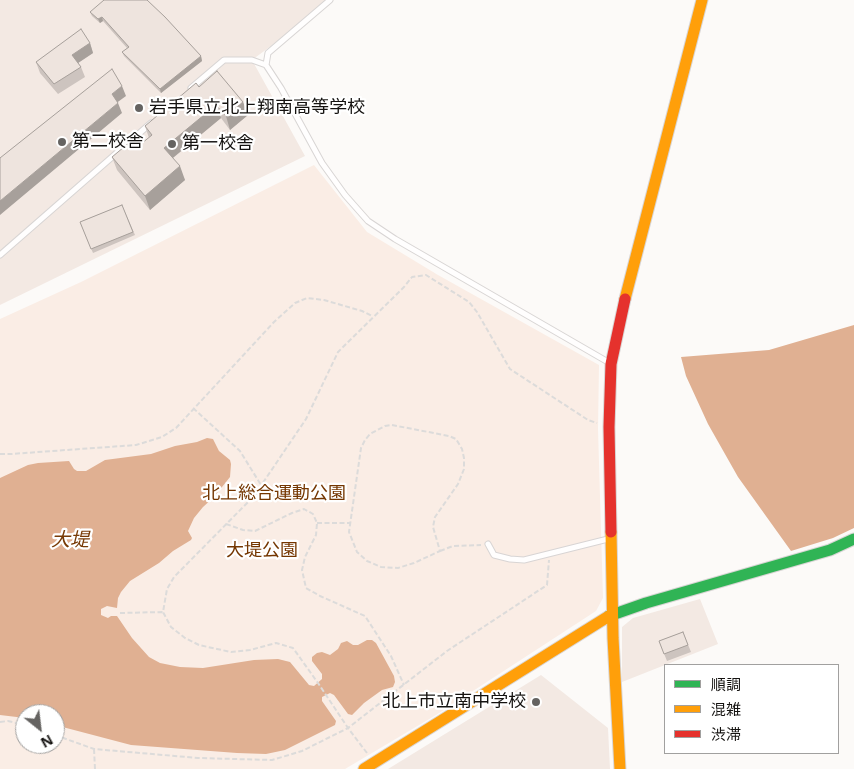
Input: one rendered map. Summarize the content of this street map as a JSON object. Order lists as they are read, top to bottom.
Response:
{
  "water": ["大堤"],
  "parks": ["北上総合運動公園", "大堤公園"],
  "places": [
    "岩手県立北上翔南高等学校",
    "第二校舎",
    "第一校舎",
    "北上市立南中学校"
  ],
  "legend": ["順調", "混雑", "渋滞"],
  "north": "bottom right"
}
